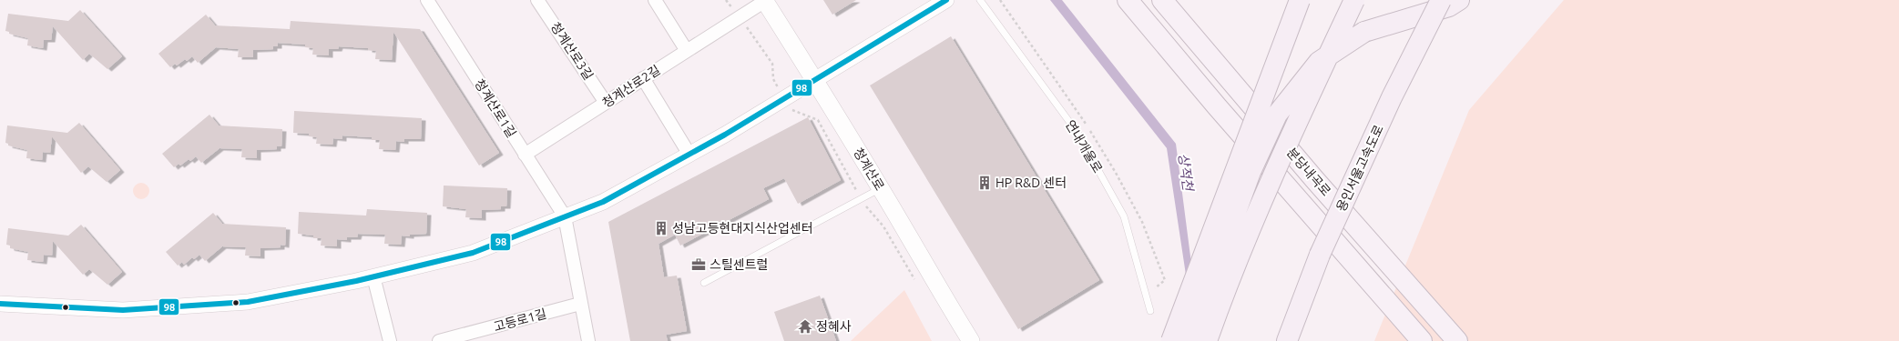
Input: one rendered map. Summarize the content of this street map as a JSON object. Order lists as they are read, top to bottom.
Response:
{
  "streets": {
    "highway": ["용인서울고속도로", "분당내곡로"],
    "main road": ["청계산로"],
    "street": [
      "청계산로3길",
      "청계산로2길",
      "청계산로1길",
      "고등로1길"
    ],
    "lane": ["연내개울로"]
  },
  "crossings": [
    ["청계산로3길", "청계산로2길"],
    ["청계산로2길", "청계산로1길"],
    ["청계산로2길", "청계산로"]
  ],
  "water": ["상적천"],
  "places": {
    "building": ["HP R&D 센터", "성남고등현대지식산업센터"],
    "office": ["스틸센트럴"],
    "temple": ["정혜사"]
  },
  "lines": ["transit line 98"]
}
